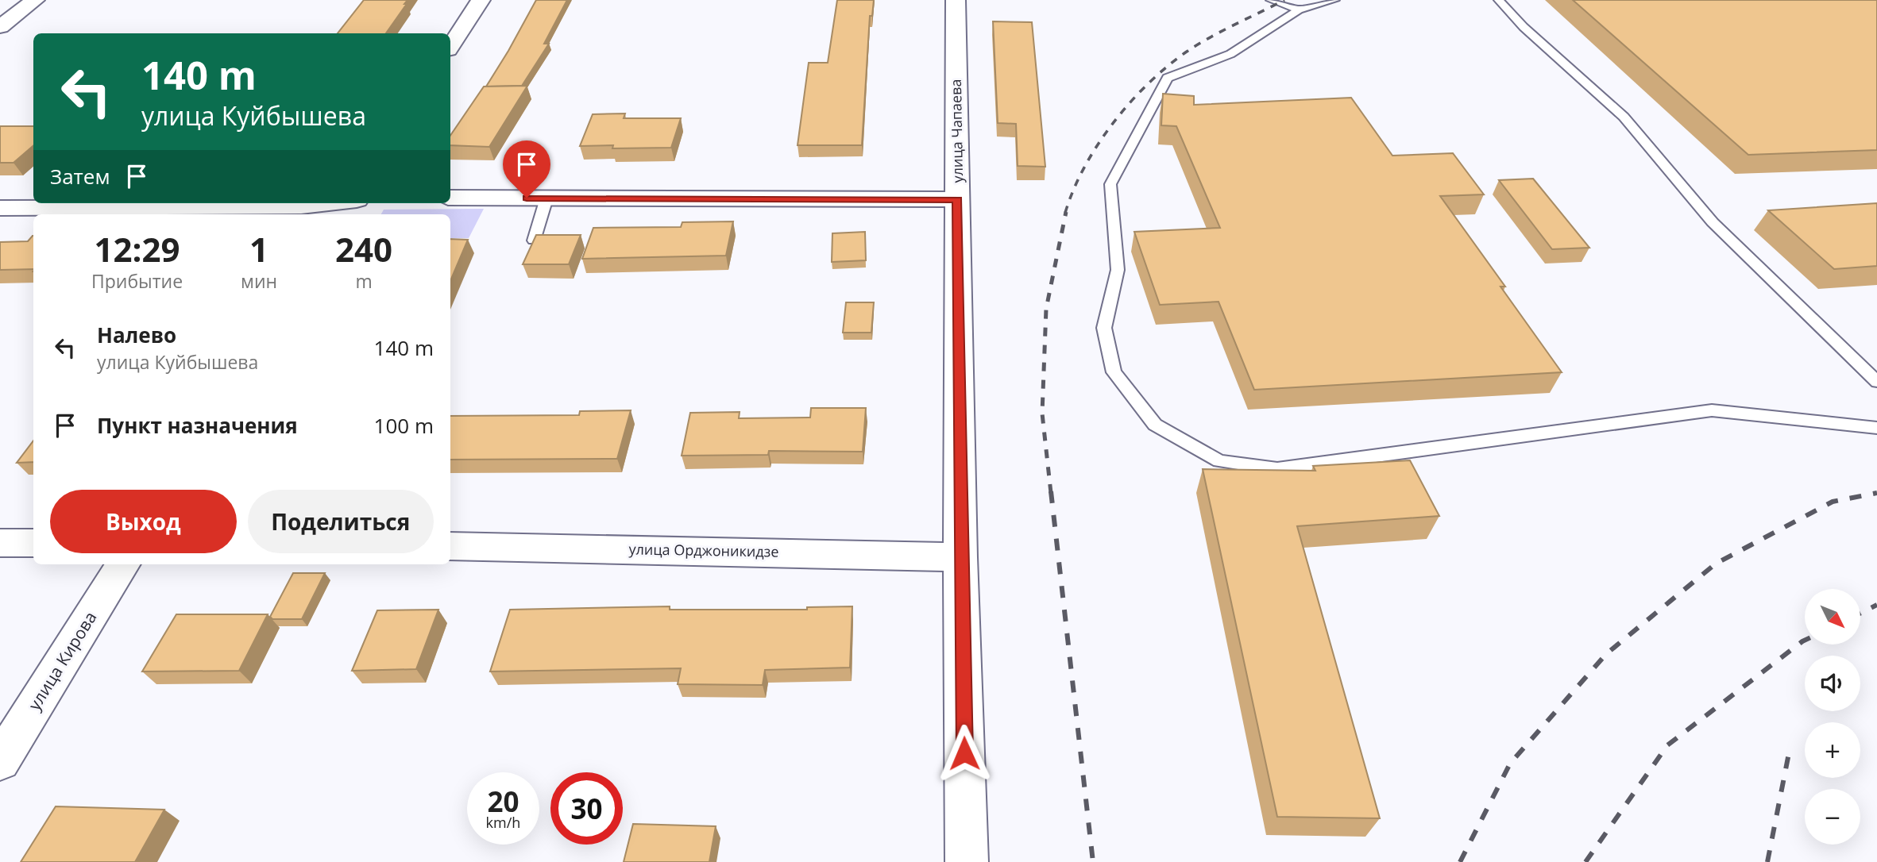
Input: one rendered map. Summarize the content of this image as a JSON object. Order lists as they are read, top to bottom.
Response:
{
  "streets": {
    "street": ["улица Чапаева", "улица Орджоникидзе", "улица Кирова"]
  },
  "crossings": [
    ["улица Чапаева", "улица Орджоникидзе"]
  ],
  "north": "bottom right",
  "page": {
    "turn": ["140 m", "улица Куйбышева"],
    "then": "Затем",
    "eta": [
      "12:29",
      "Прибытие",
      "1",
      "мин",
      "240",
      "m"
    ],
    "list": [
      {
        "name": "Налево",
        "note": "улица Куйбышева",
        "value": "140 m"
      },
      {
        "name": "Пункт назначения",
        "value": "100 m"
      }
    ],
    "buttons": ["Выход", "Поделиться"],
    "map_buttons": ["+", "−"],
    "speed": "20 km/h",
    "limit": "30"
  }
}
